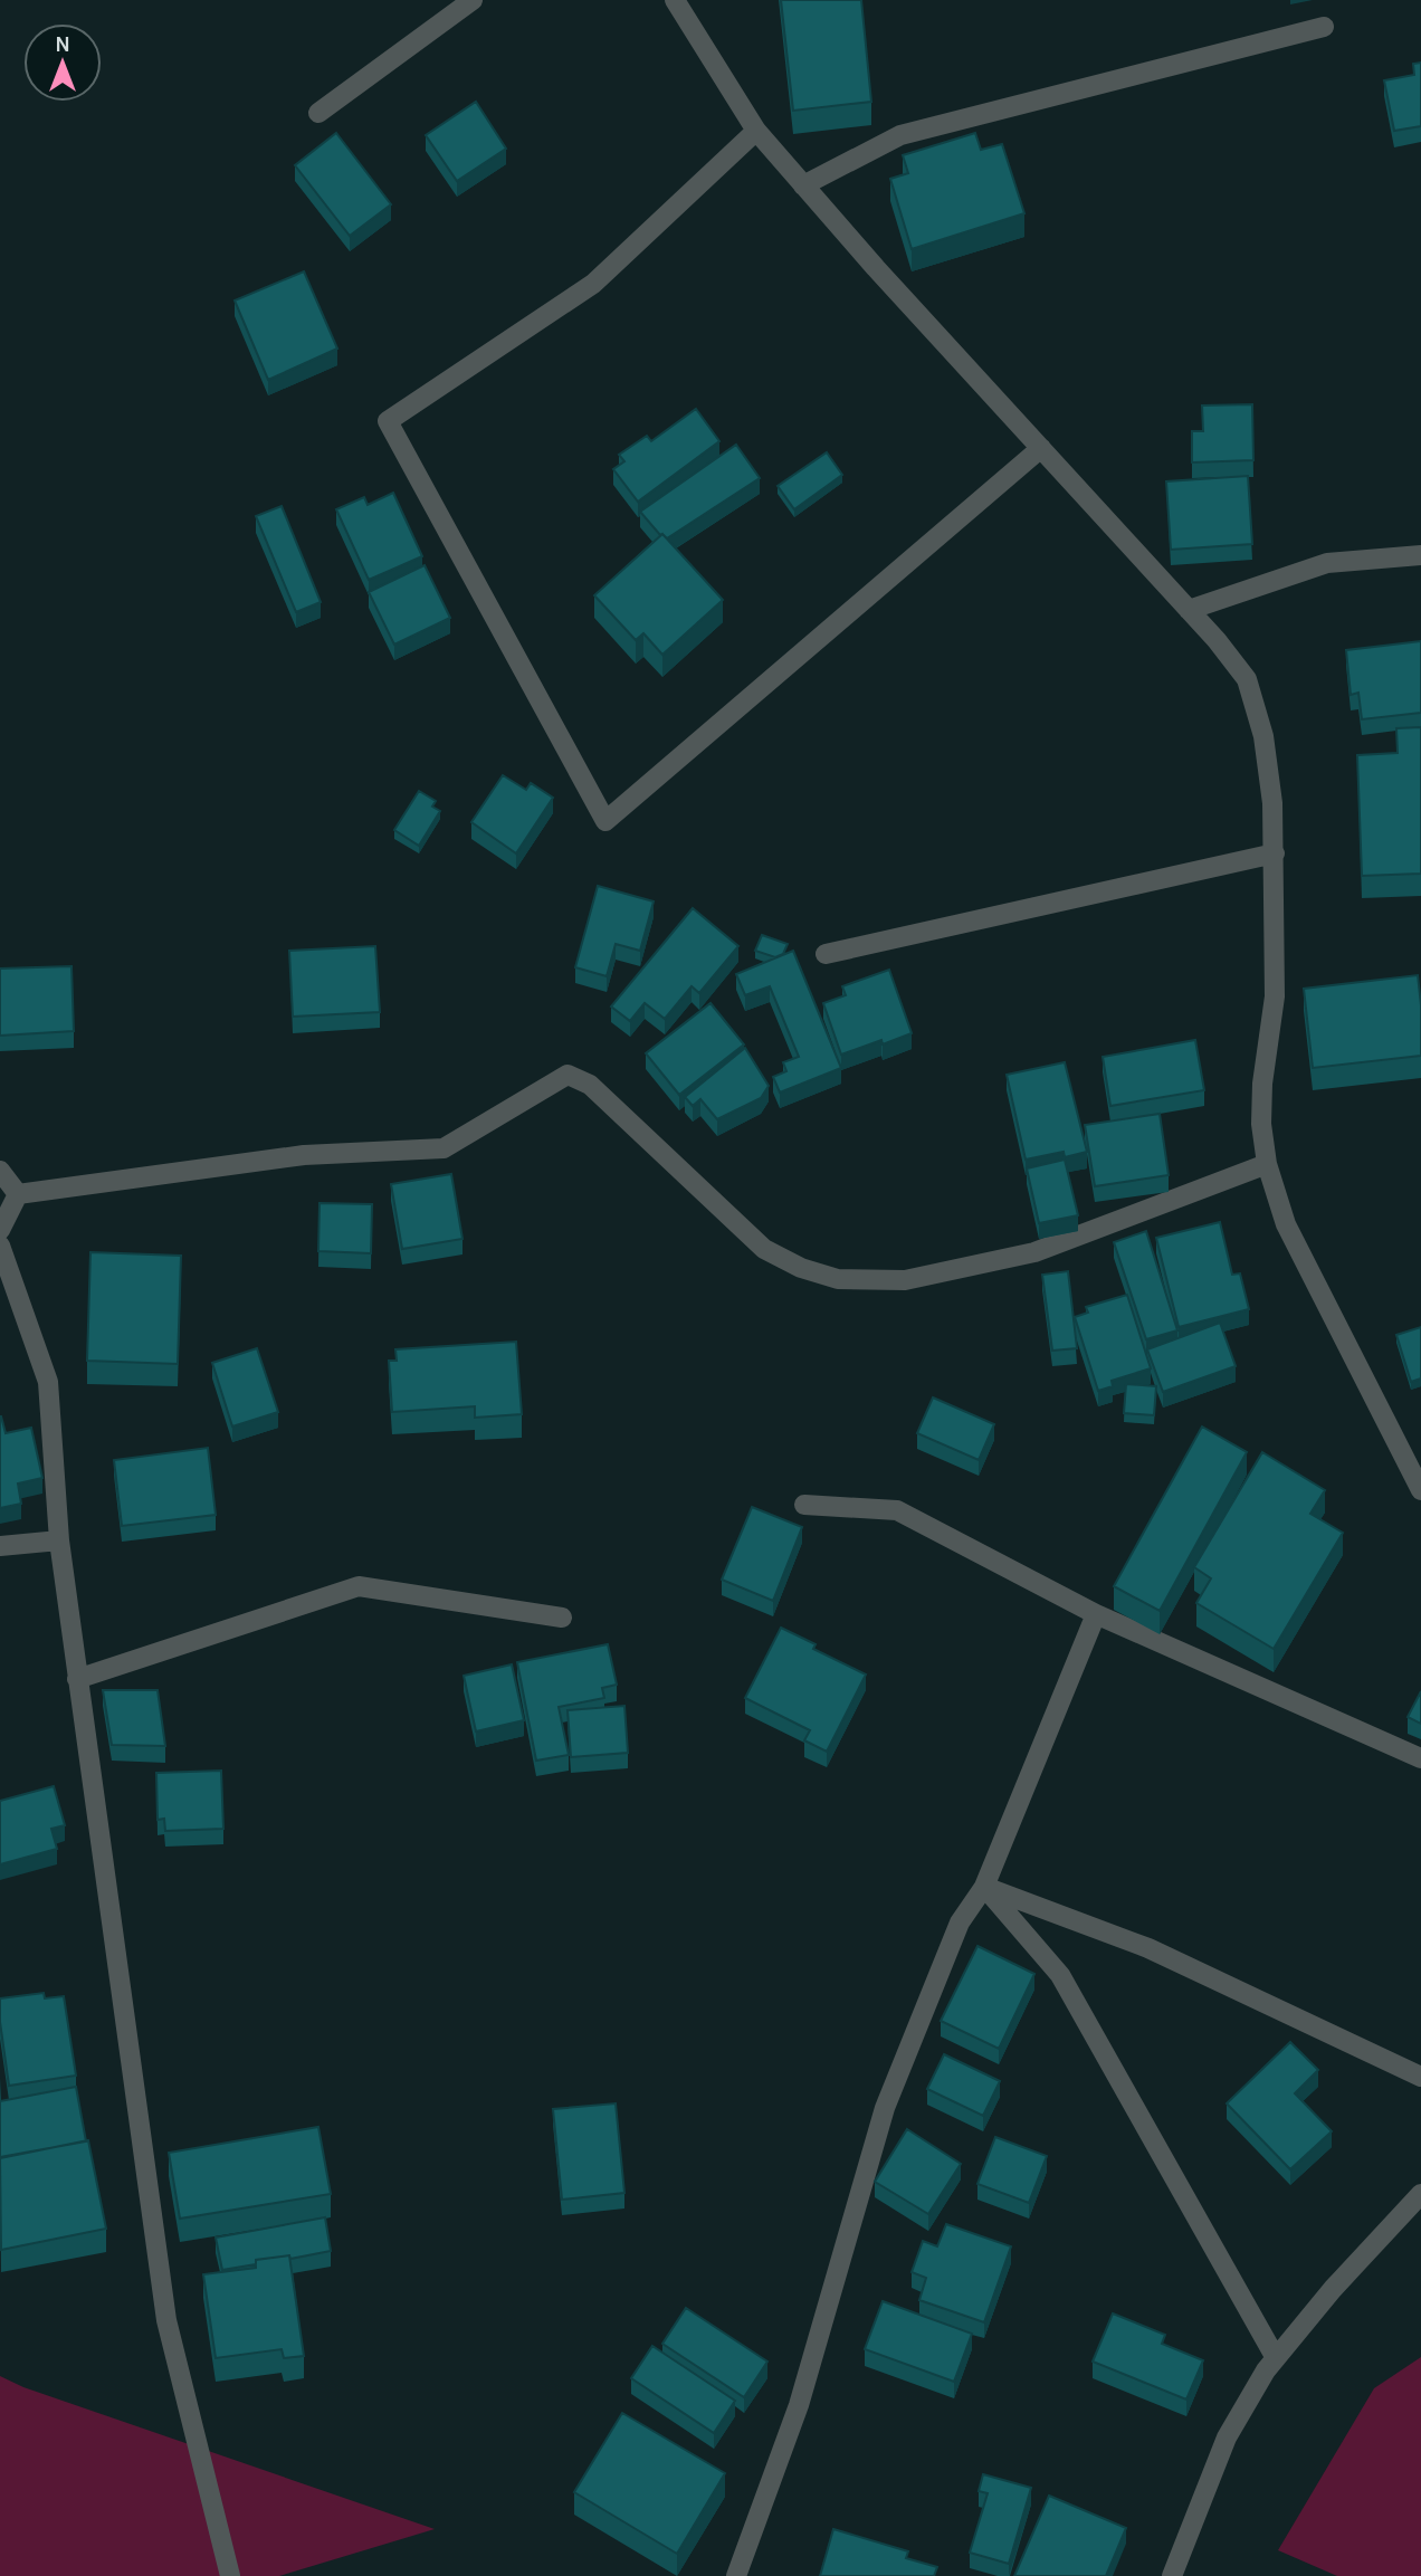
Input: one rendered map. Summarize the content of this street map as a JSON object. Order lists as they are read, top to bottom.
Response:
{
  "north": "top"
}
